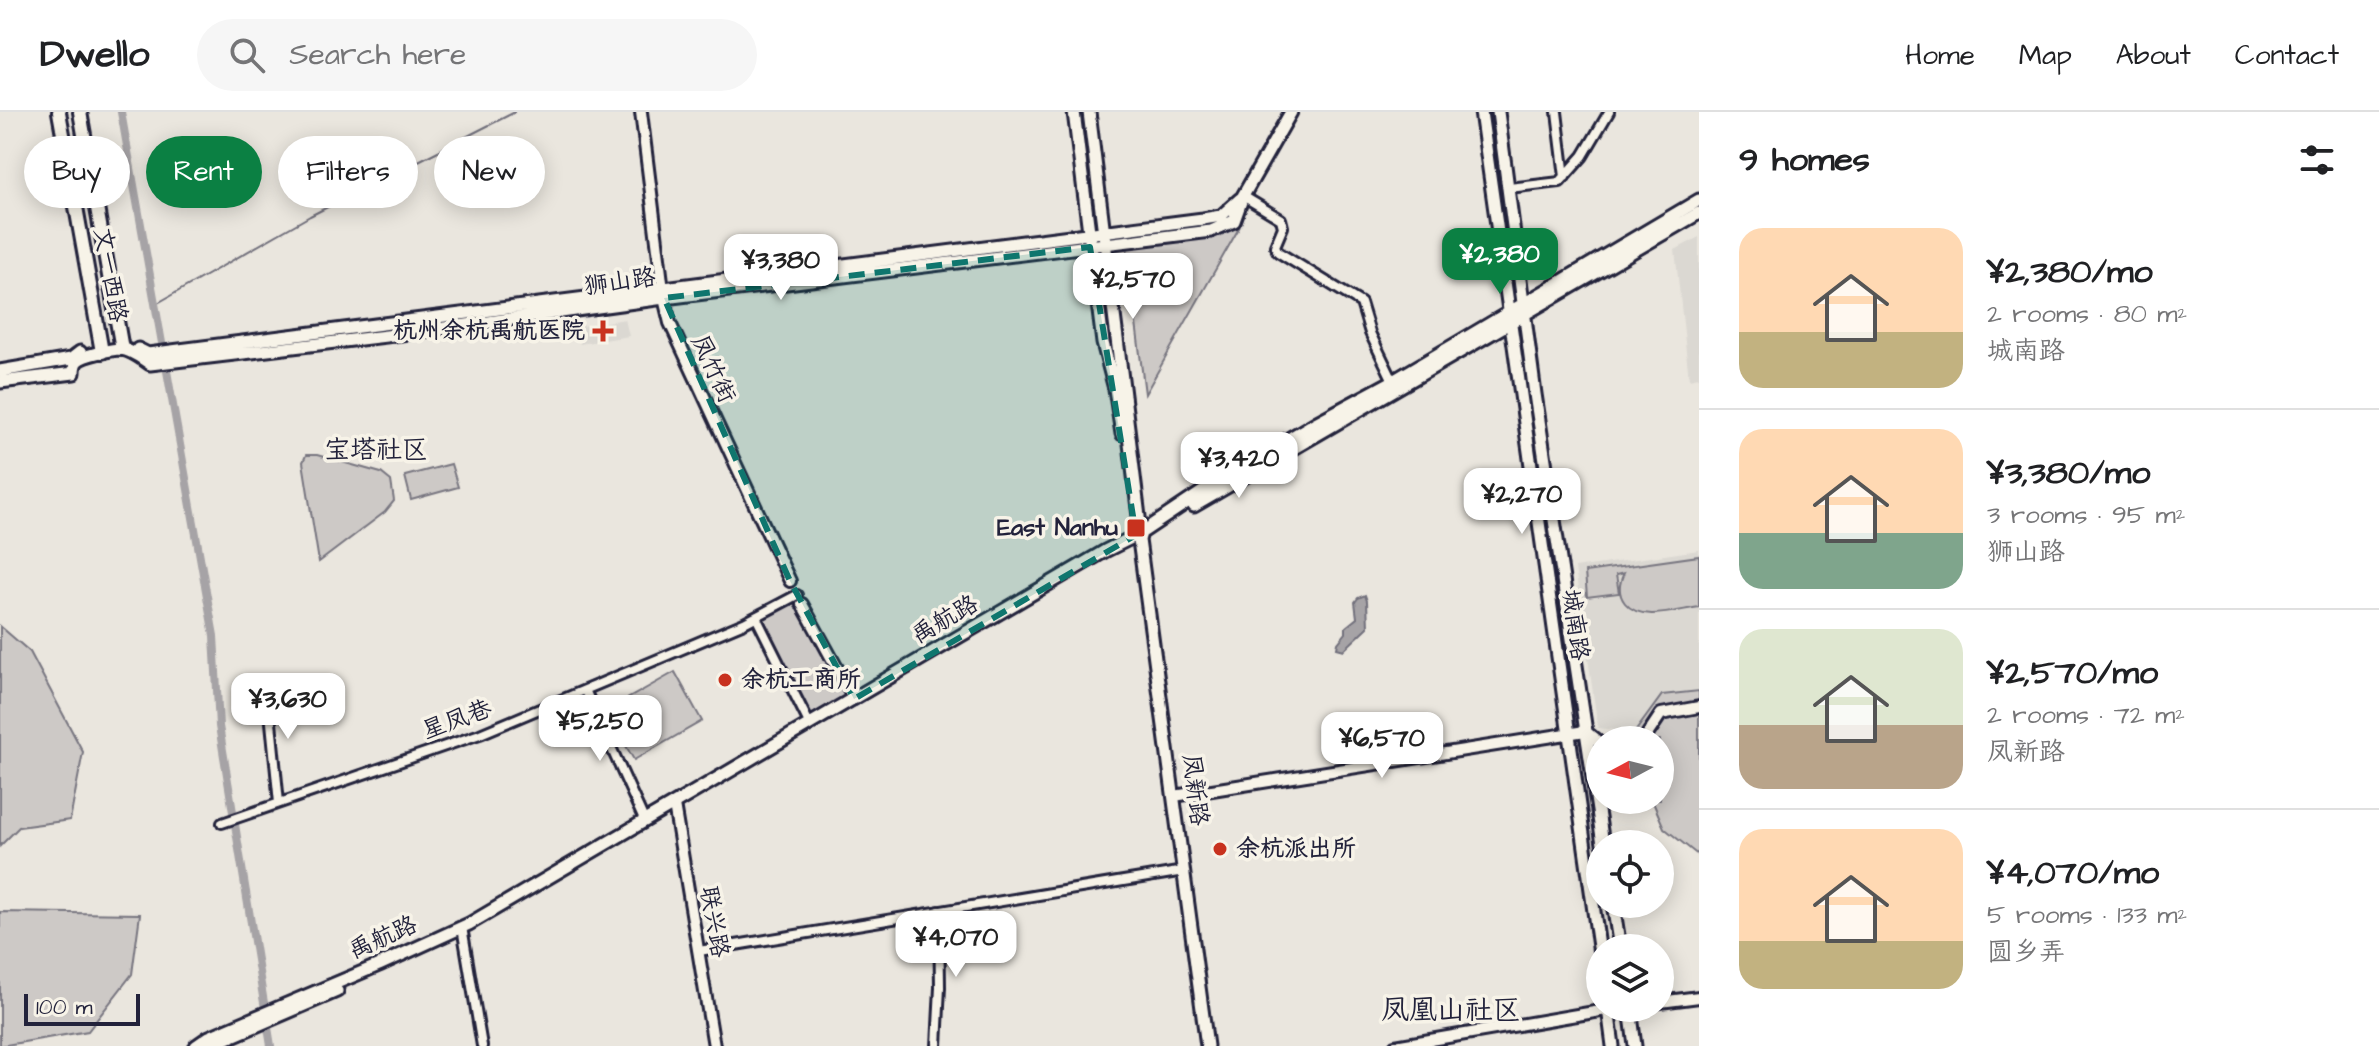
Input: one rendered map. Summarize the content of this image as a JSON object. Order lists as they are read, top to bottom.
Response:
{
  "streets": {
    "main road": [
      "文一西路",
      "狮山路",
      "禹航路",
      "城南路",
      "凤新路"
    ],
    "street": ["凤竹街", "星凤巷", "联兴路"]
  },
  "crossings": [
    ["文一西路", "狮山路"],
    ["狮山路", "凤竹街"],
    ["狮山路", "凤新路"],
    ["禹航路", "城南路"],
    ["禹航路", "凤新路"],
    ["禹航路", "联兴路"]
  ],
  "districts": ["宝塔社区", "凤凰山社区"],
  "places": {
    "health": ["杭州余杭禹航医院"],
    "transit": ["East Nanhu"],
    "other": ["余杭工商所", "余杭派出所"]
  },
  "scale_bar": "100 m",
  "north": "left",
  "page": {
    "header": "Dwello",
    "search": "Search here",
    "nav": [
      "Home",
      "Map",
      "About",
      "Contact"
    ],
    "heading": "9 homes",
    "chip": [
      "Buy",
      "Rent",
      "Filters",
      "New"
    ],
    "list": [
      {
        "name": "¥2,380/mo",
        "note": "2 rooms · 80 m² · 城南路"
      },
      {
        "name": "¥3,380/mo",
        "note": "3 rooms · 95 m² · 狮山路"
      },
      {
        "name": "¥2,570/mo",
        "note": "2 rooms · 72 m² · 凤新路"
      },
      {
        "name": "¥4,070/mo",
        "note": "5 rooms · 133 m² · 圆乡弄"
      }
    ],
    "price": [
      "¥2,380",
      "¥3,380",
      "¥2,570",
      "¥3,420",
      "¥2,270",
      "¥3,630",
      "¥5,250",
      "¥6,570",
      "¥4,070"
    ],
    "scale": "100 m"
  }
}
